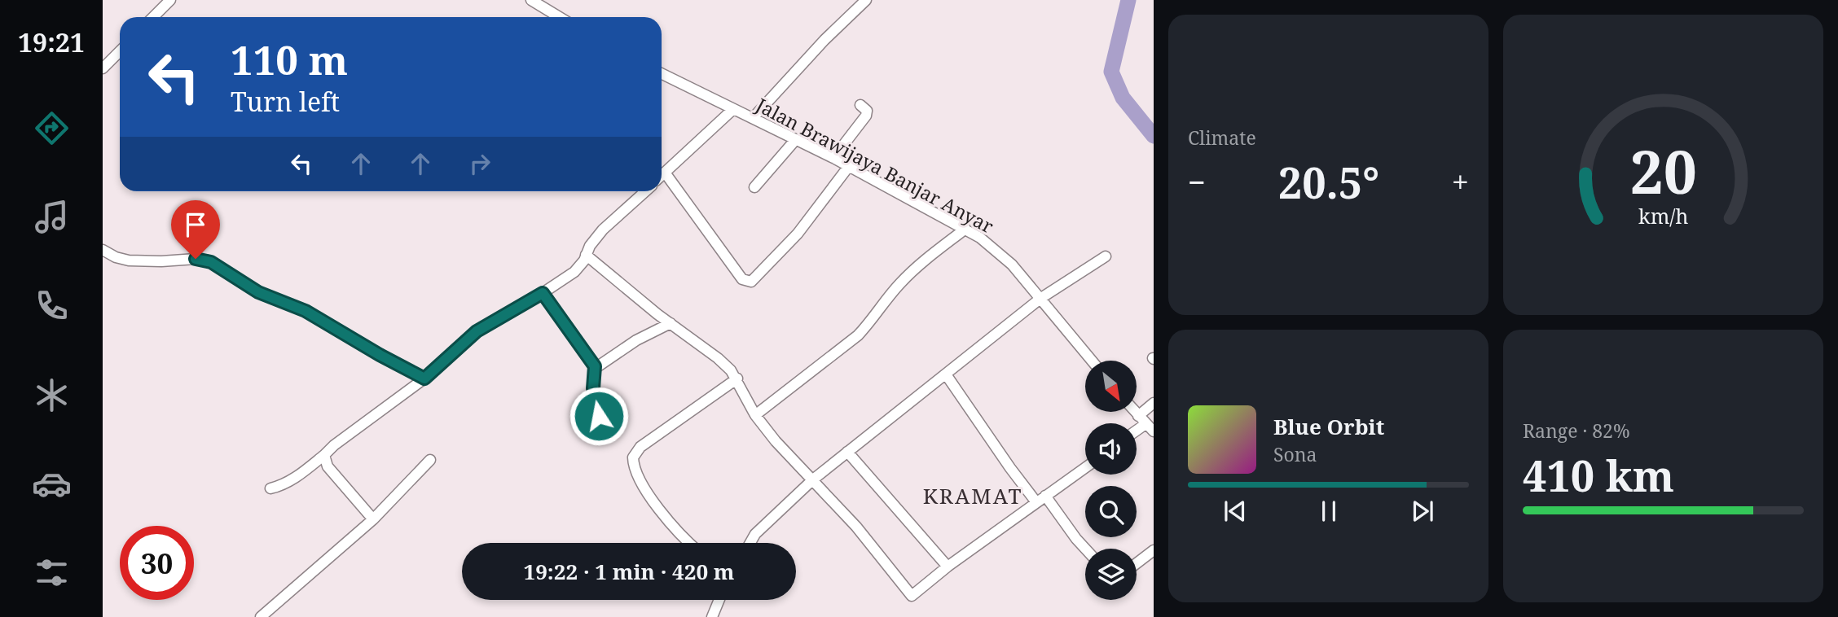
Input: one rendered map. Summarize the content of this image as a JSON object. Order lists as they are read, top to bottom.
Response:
{
  "streets": {
    "street": ["Jalan Brawijaya Banjar Anyar"]
  },
  "districts": ["KRAMAT"],
  "north": "bottom right",
  "page": {
    "tabs": "19:21",
    "tile": [
      "Climate",
      ["Range · 82%", "410 km"]
    ],
    "turn": ["110 m", "Turn left"],
    "heat": ["−", "20.5°", "+"],
    "song": ["Blue Orbit", "Sona"],
    "limit": "30",
    "trip": "19:22 · 1 min · 420 m",
    "gauge": ["20", "km/h"]
  }
}
